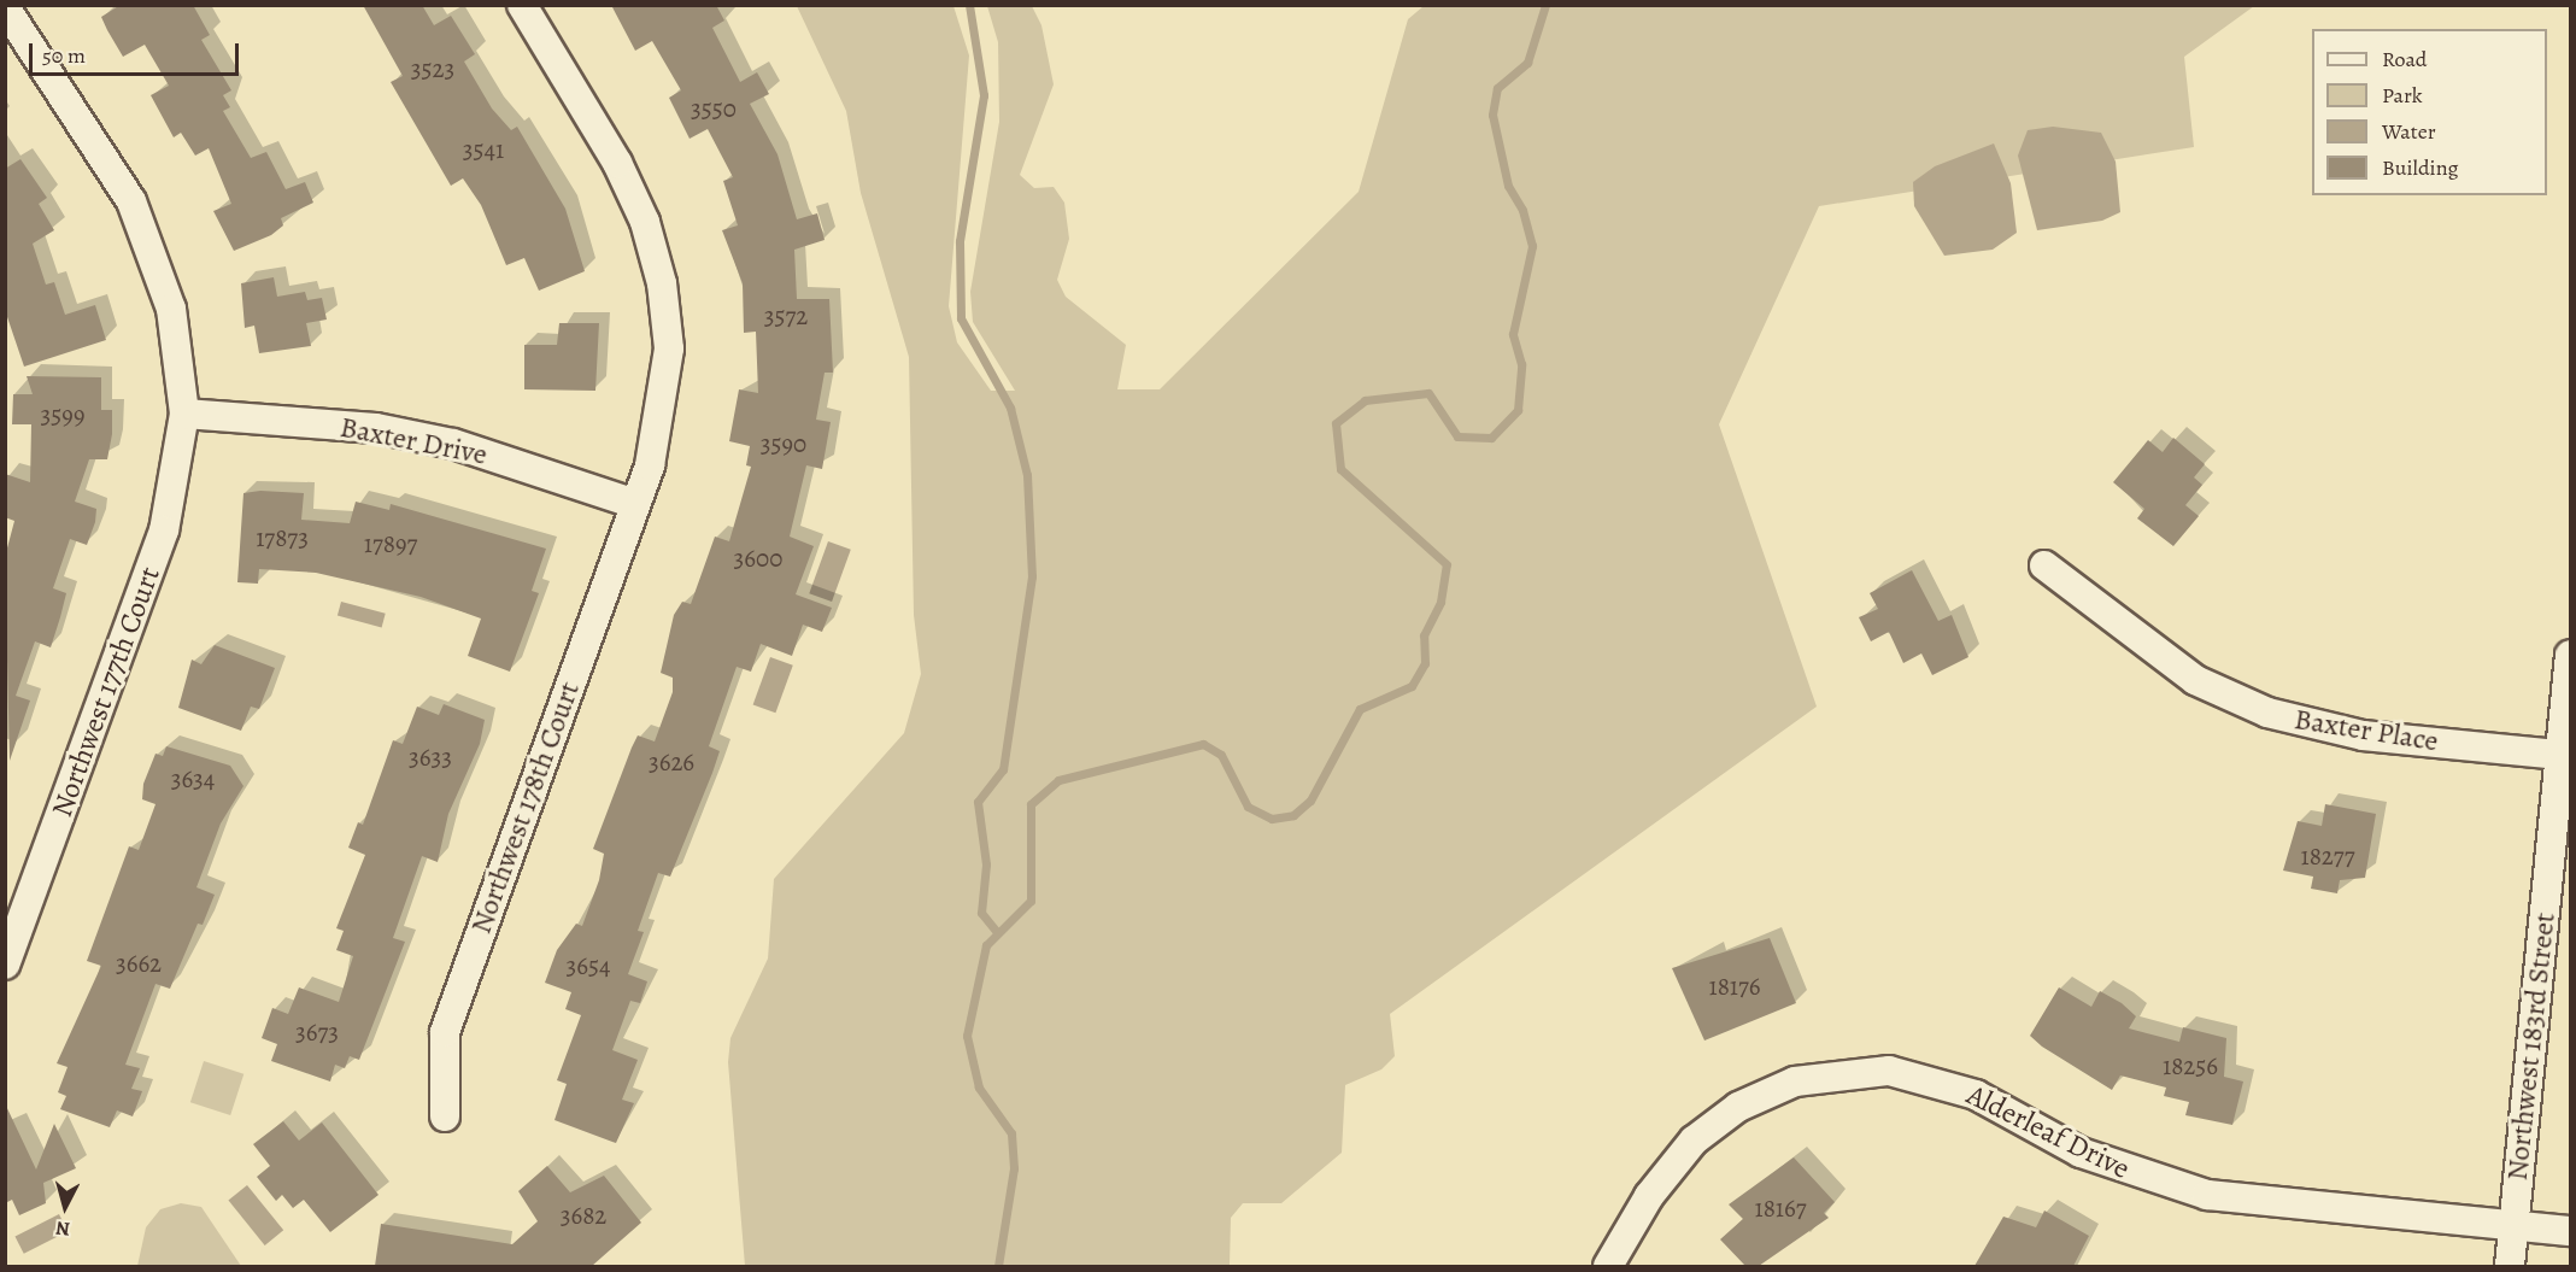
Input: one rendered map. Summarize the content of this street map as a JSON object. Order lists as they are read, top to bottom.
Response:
{
  "streets": {
    "street": [
      "Baxter Drive",
      "Northwest 177th Court",
      "Baxter Place",
      "Northwest 178th Court",
      "Northwest 183rd Street",
      "Alderleaf Drive"
    ]
  },
  "crossings": [
    ["Baxter Drive", "Northwest 177th Court"],
    ["Baxter Drive", "Northwest 178th Court"],
    ["Baxter Place", "Northwest 183rd Street"],
    ["Northwest 183rd Street", "Alderleaf Drive"]
  ],
  "house_numbers": [
    "3523",
    "3550",
    "3541",
    "3572",
    "3599",
    "3590",
    "17873",
    "17897",
    "3600",
    "3633",
    "3626",
    "3634",
    "18277",
    "3662",
    "3654",
    "18176",
    "3673",
    "18256",
    "18167",
    "3682"
  ],
  "legend": [
    "Road",
    "Park",
    "Water",
    "Building"
  ],
  "scale_bar": "50 m",
  "north": "bottom"
}
